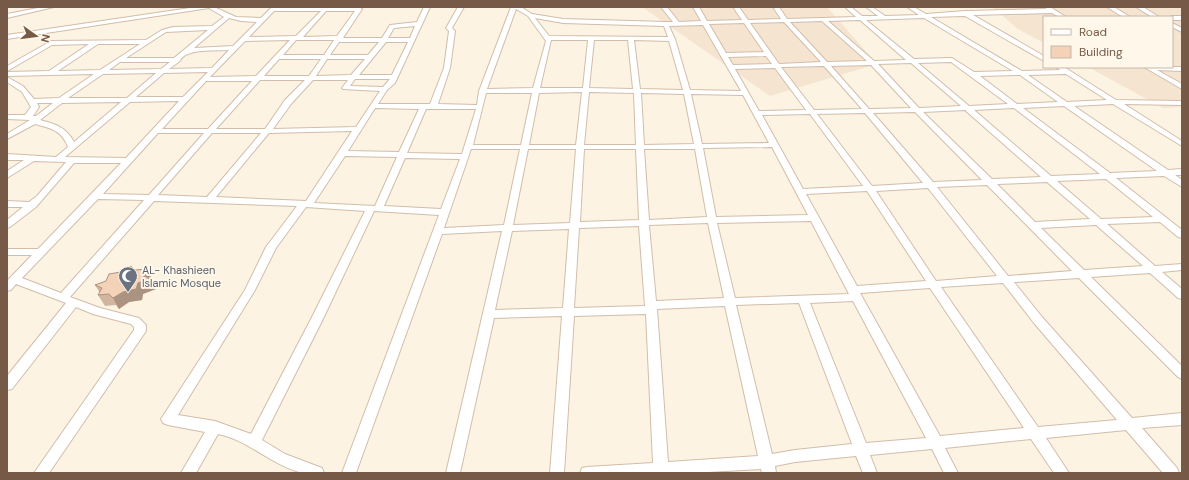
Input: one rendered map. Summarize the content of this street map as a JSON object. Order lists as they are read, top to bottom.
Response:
{
  "places": {
    "mosque": ["AL- Khashieen Islamic Mosque"]
  },
  "legend": ["Road", "Building"],
  "north": "right"
}
